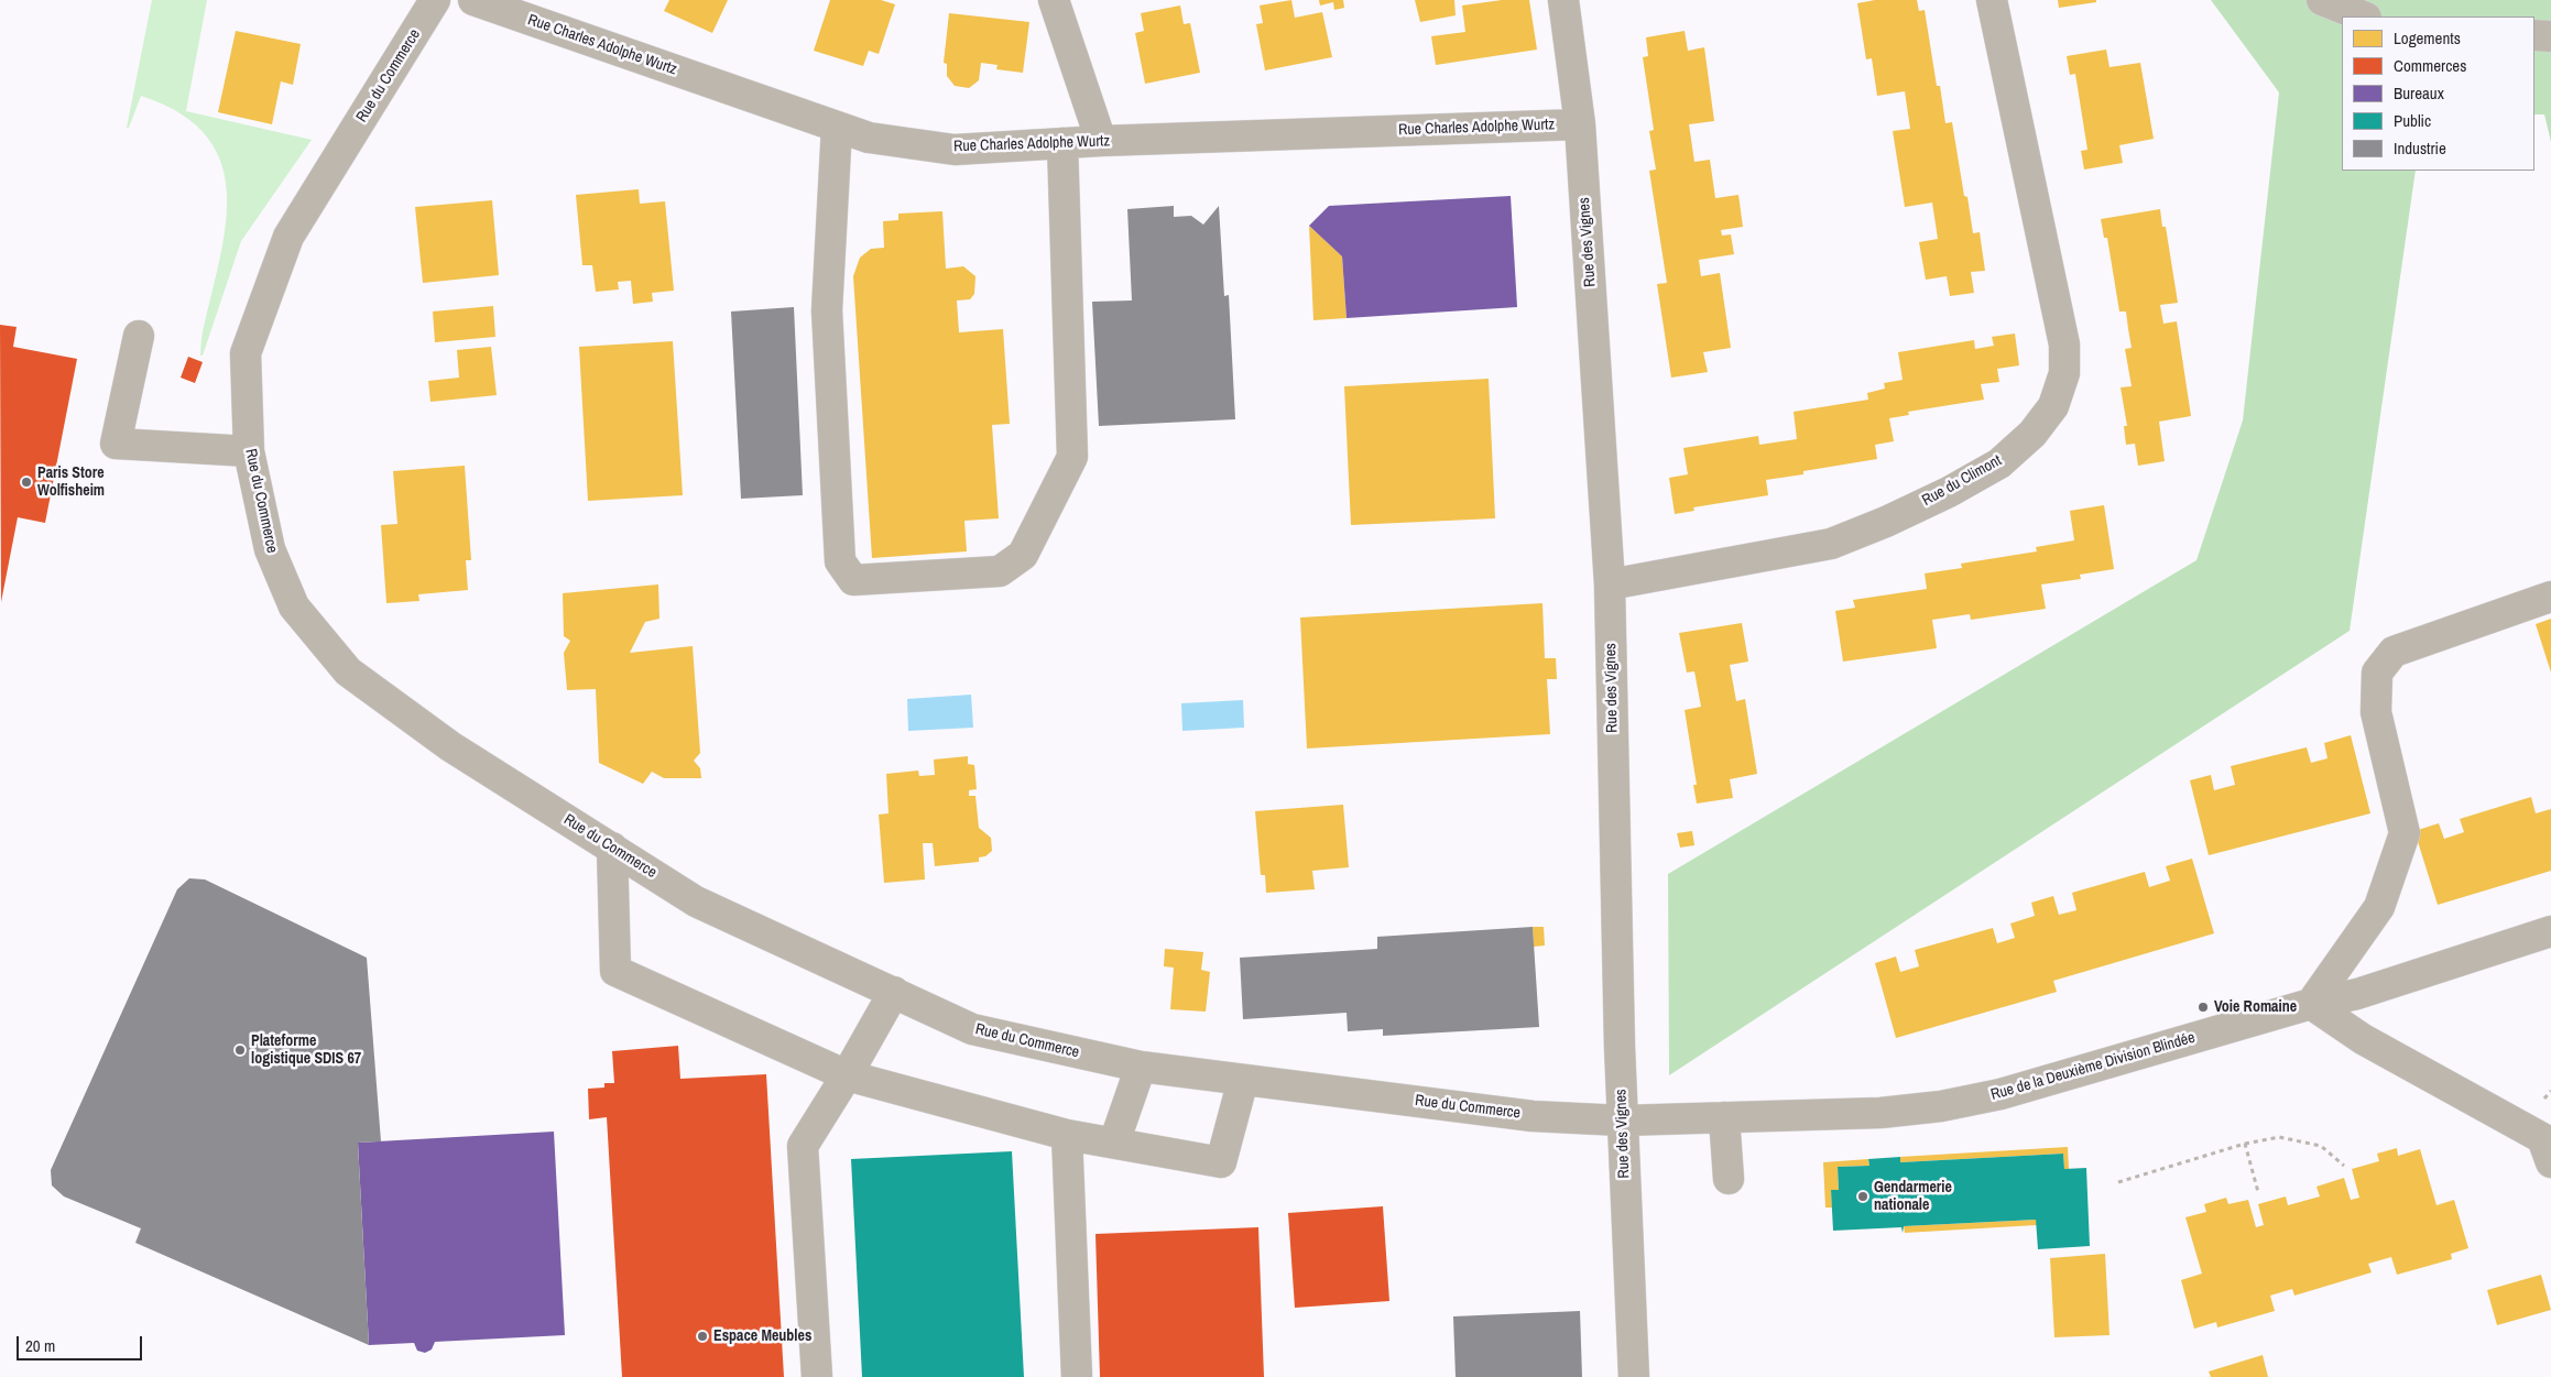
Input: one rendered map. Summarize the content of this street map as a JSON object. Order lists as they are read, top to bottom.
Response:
{
  "streets": {
    "street": [
      "Rue Charles Adolphe Wurtz",
      "Rue du Commerce",
      "Rue des Vignes",
      "Rue du Climont",
      "Rue de la Deuxième Division Blindée"
    ]
  },
  "crossings": [
    ["Rue Charles Adolphe Wurtz", "Rue des Vignes"],
    ["Rue du Commerce", "Rue des Vignes"],
    ["Rue du Commerce", "Rue de la Deuxième Division Blindée"],
    ["Rue des Vignes", "Rue du Climont"],
    ["Rue des Vignes", "Rue de la Deuxième Division Blindée"]
  ],
  "places": [
    "Paris Store Wolfisheim",
    "Voie Romaine",
    "Plateforme logistique SDIS 67",
    "Gendarmerie nationale",
    "Espace Meubles"
  ],
  "legend": [
    "Logements",
    "Commerces",
    "Bureaux",
    "Public",
    "Industrie"
  ],
  "scale_bar": "20 m"
}
